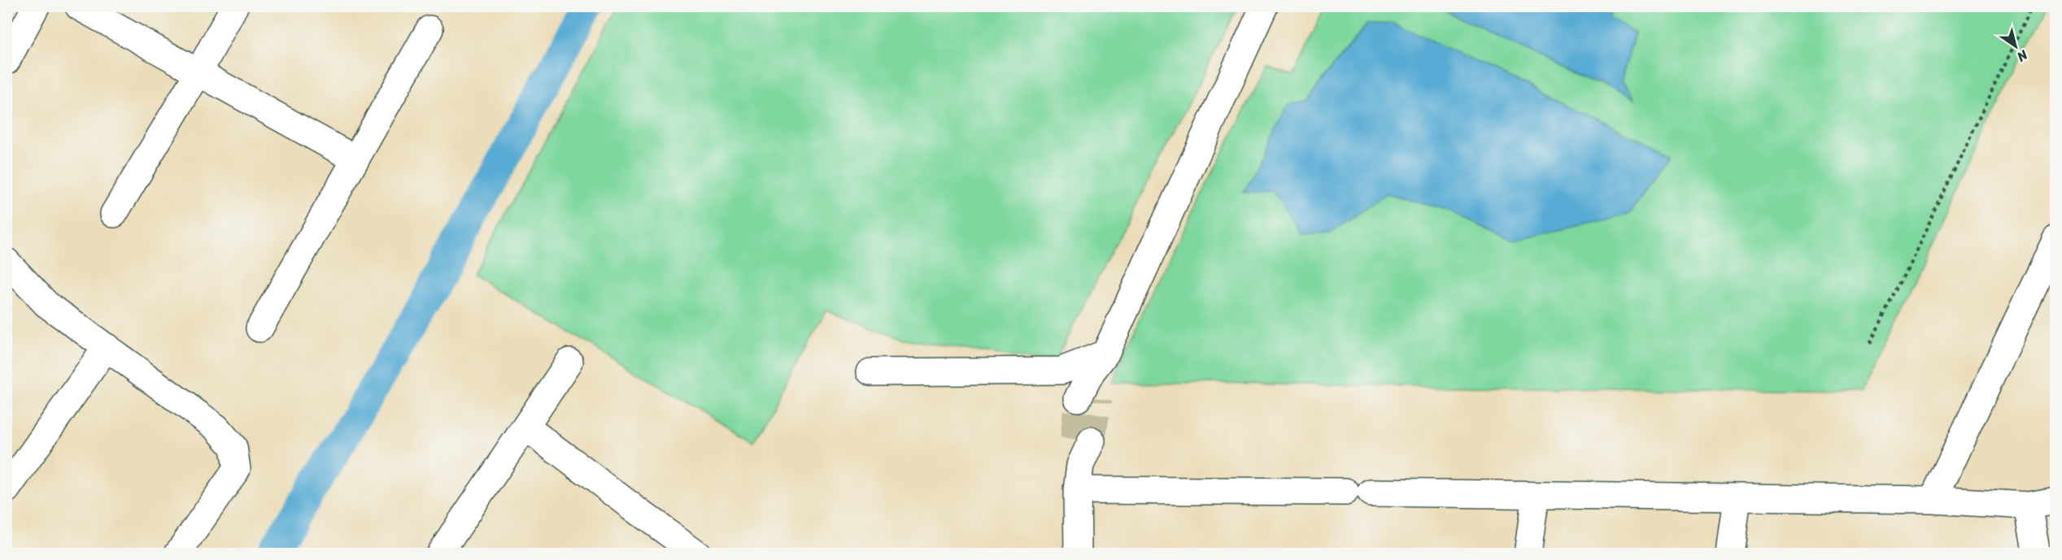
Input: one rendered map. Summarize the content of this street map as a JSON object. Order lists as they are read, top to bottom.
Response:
{
  "north": "bottom right"
}
